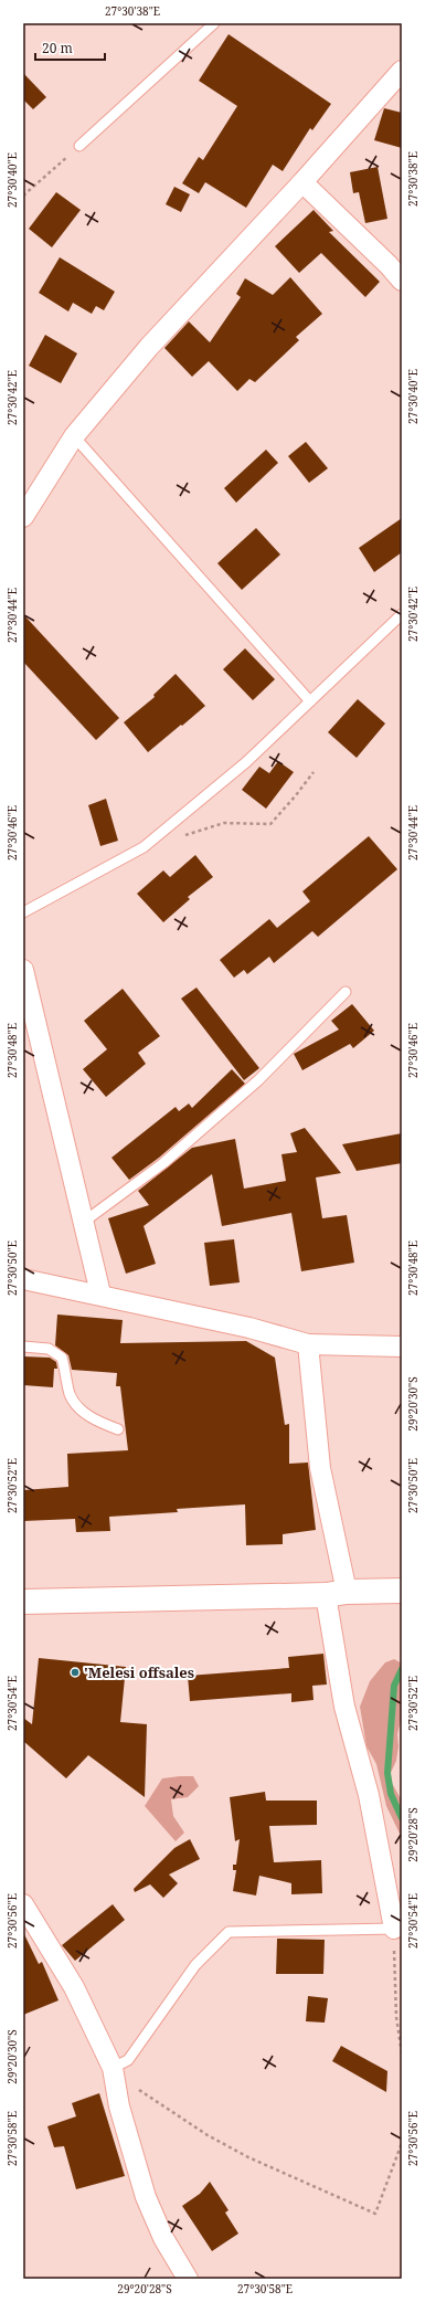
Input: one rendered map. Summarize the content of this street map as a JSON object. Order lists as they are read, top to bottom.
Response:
{
  "places": ["'Melesi offsales"],
  "scale_bar": "20 m",
  "coordinates": [
    "27°30'38\"E",
    "27°30'40\"E",
    "27°30'42\"E",
    "27°30'44\"E",
    "27°30'46\"E",
    "27°30'48\"E",
    "27°30'50\"E",
    "29°20'30\"S",
    "27°30'52\"E",
    "27°30'54\"E",
    "29°20'28\"S",
    "27°30'56\"E",
    "27°30'58\"E"
  ]
}
